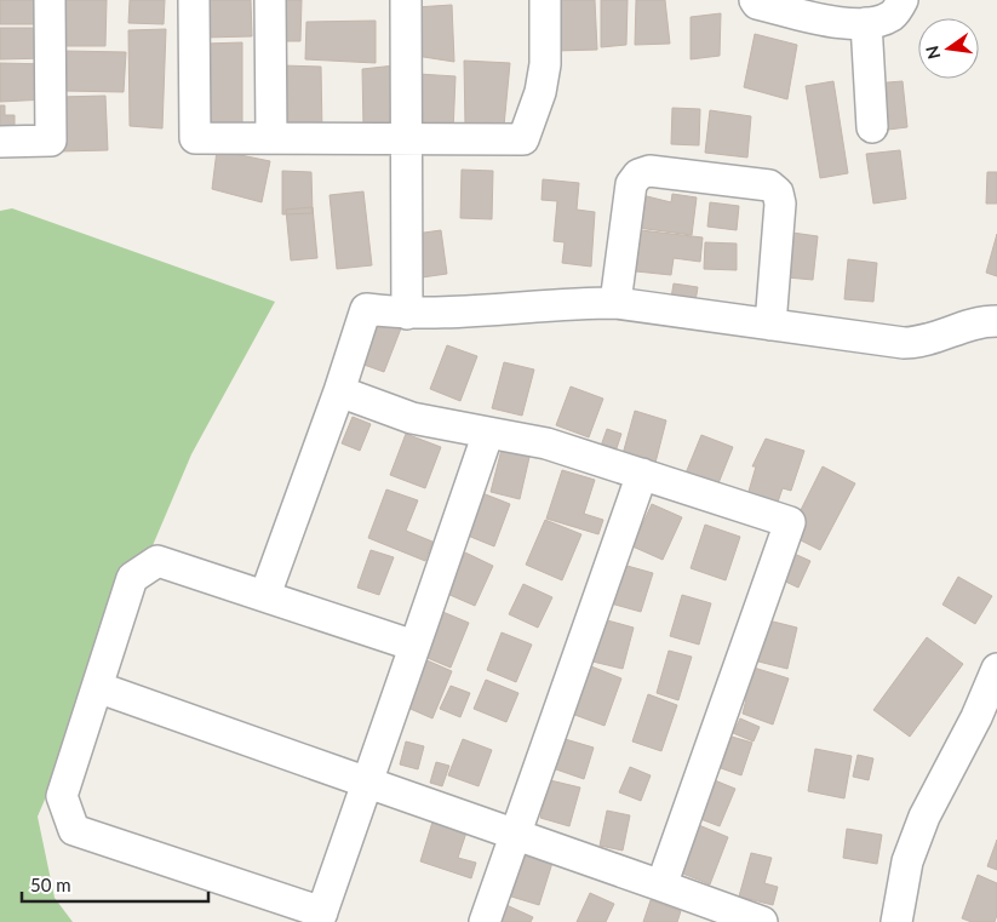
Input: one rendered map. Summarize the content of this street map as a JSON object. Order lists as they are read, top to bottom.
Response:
{
  "scale_bar": "50 m",
  "north": "left"
}
